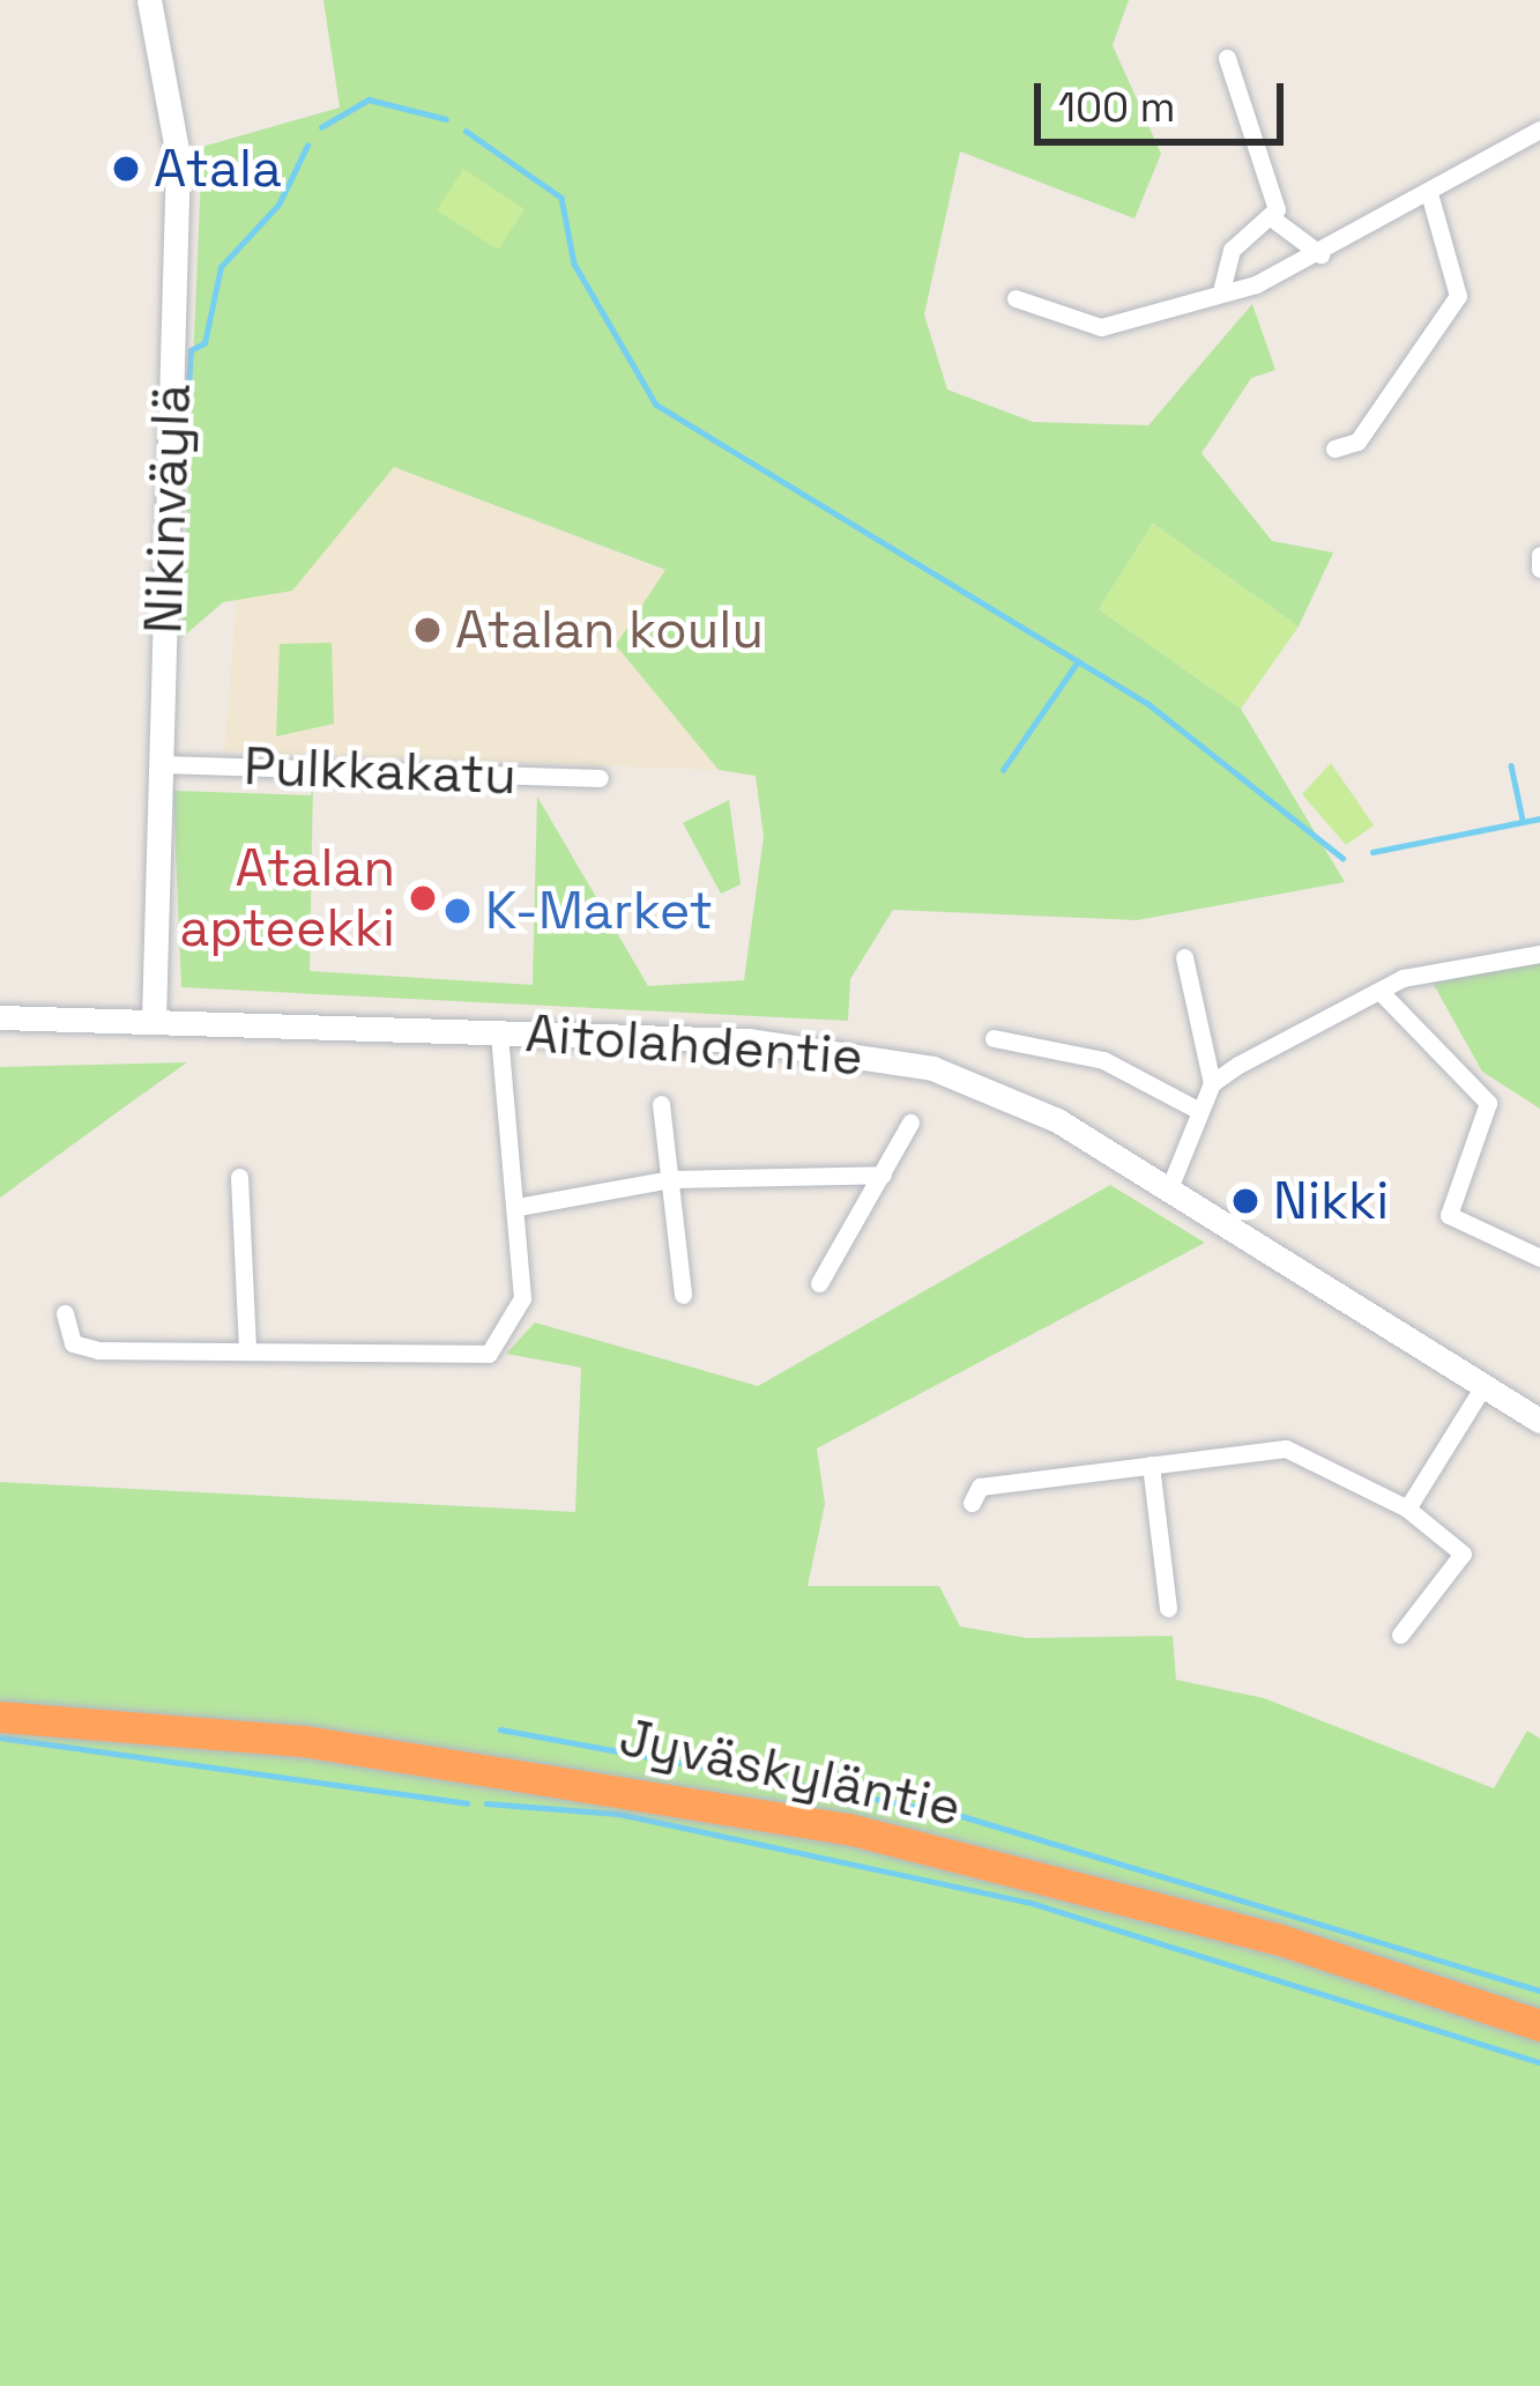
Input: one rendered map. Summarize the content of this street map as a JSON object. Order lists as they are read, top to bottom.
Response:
{
  "streets": {
    "highway": ["Jyväskyläntie"],
    "main road": ["Nikinväylä", "Aitolahdentie"],
    "street": ["Pulkkakatu"]
  },
  "crossings": [
    ["Nikinväylä", "Pulkkakatu"],
    ["Nikinväylä", "Aitolahdentie"]
  ],
  "places": [
    "Atala",
    "Atalan koulu",
    "Atalan apteekki",
    "K-Market",
    "Nikki"
  ],
  "scale_bar": "100 m"
}
